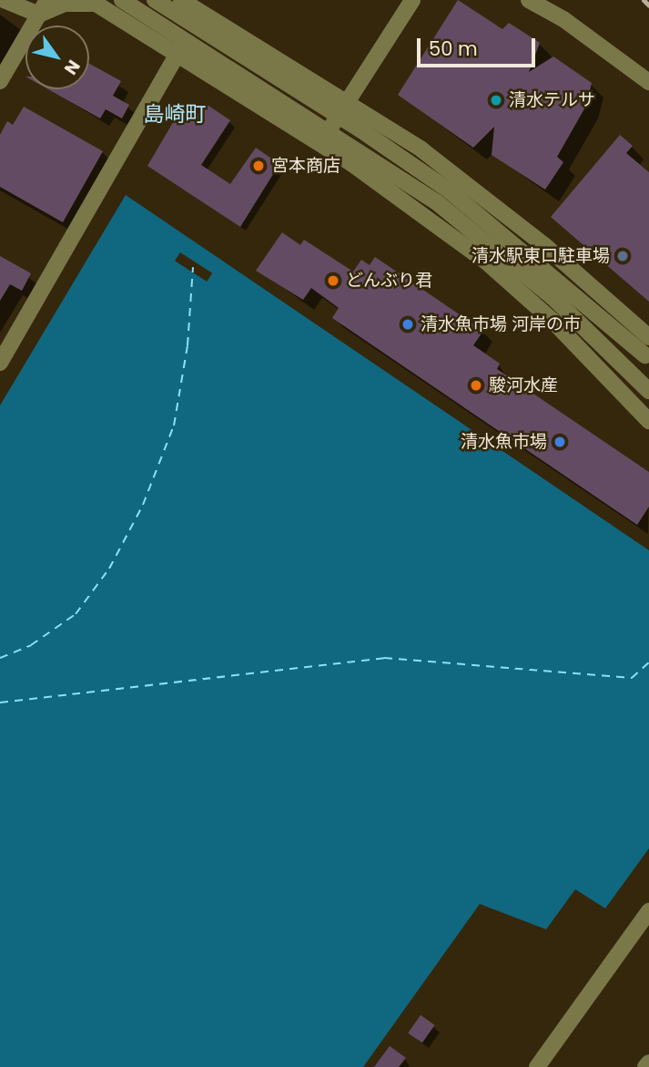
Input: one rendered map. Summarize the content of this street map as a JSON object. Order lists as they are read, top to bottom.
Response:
{
  "districts": ["島崎町"],
  "places": [
    "清水テルサ",
    "宮本商店",
    "清水駅東口駐車場",
    "どんぶり君",
    "清水魚市場 河岸の市",
    "駿河水産",
    "清水魚市場"
  ],
  "scale_bar": "50 m",
  "north": "bottom right"
}
